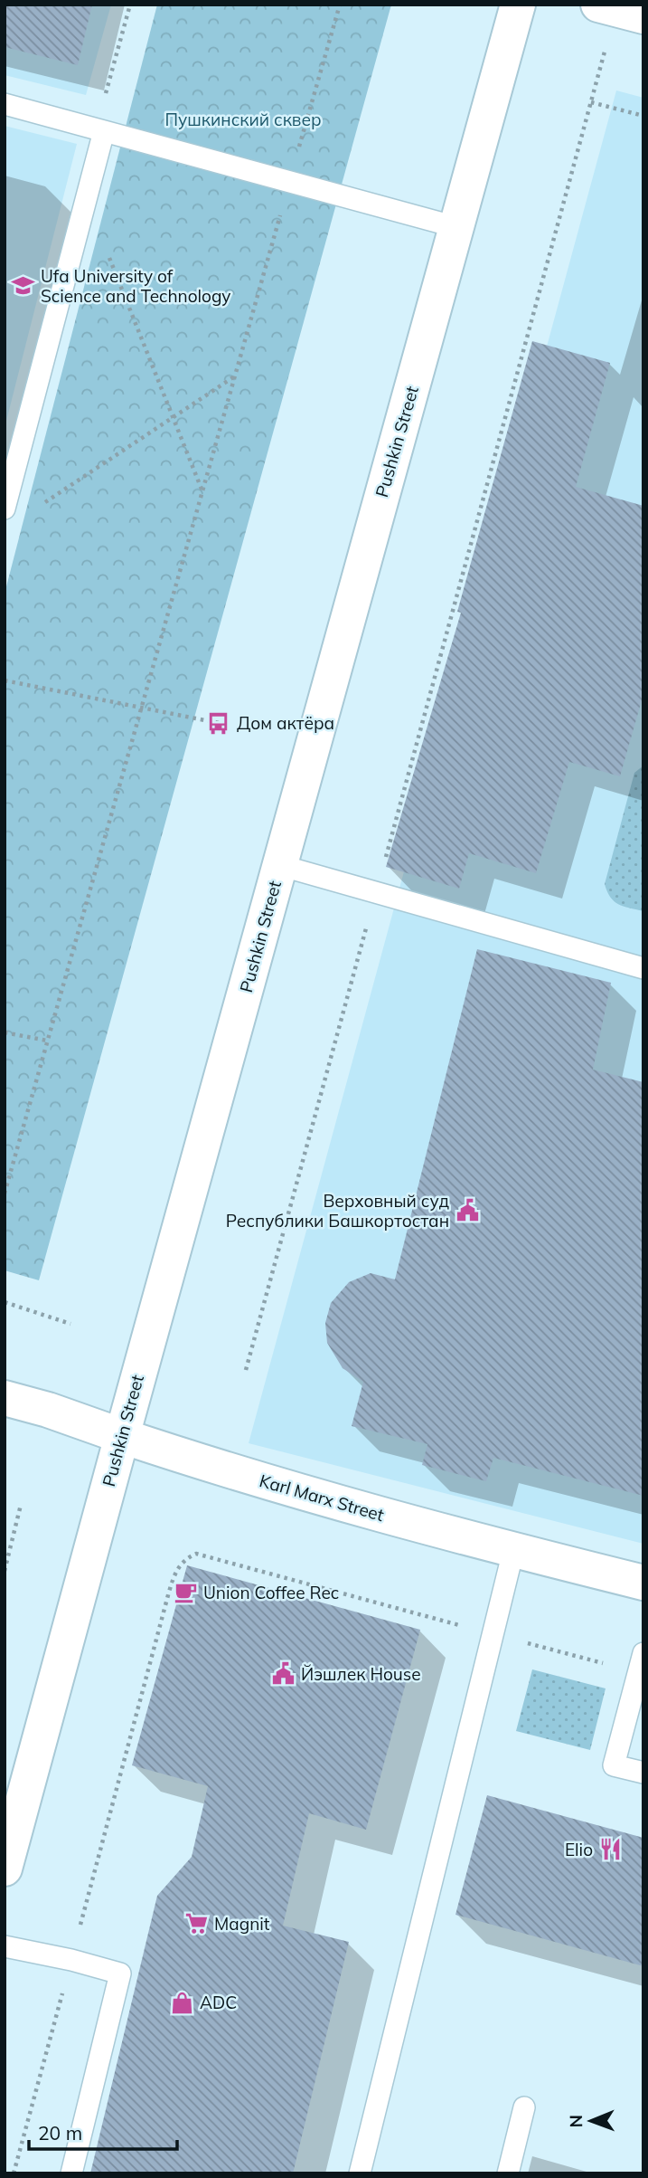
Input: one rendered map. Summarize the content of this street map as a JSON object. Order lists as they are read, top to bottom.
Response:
{
  "streets": {
    "main road": ["Pushkin Street", "Karl Marx Street"]
  },
  "crossings": [
    ["Pushkin Street", "Karl Marx Street"]
  ],
  "parks": ["Пушкинский сквер"],
  "places": {
    "school or university": ["Ufa University of Science and Technology"],
    "bus stop": ["Дом актёра"],
    "public building": ["Верховный суд Республики Башкортостан", "Йэшлек House"],
    "cafe": ["Union Coffee Rec"],
    "restaurant": ["Elio"],
    "supermarket": ["Magnit"],
    "shop": ["ADC"]
  },
  "scale_bar": "20 m",
  "north": "left"
}
